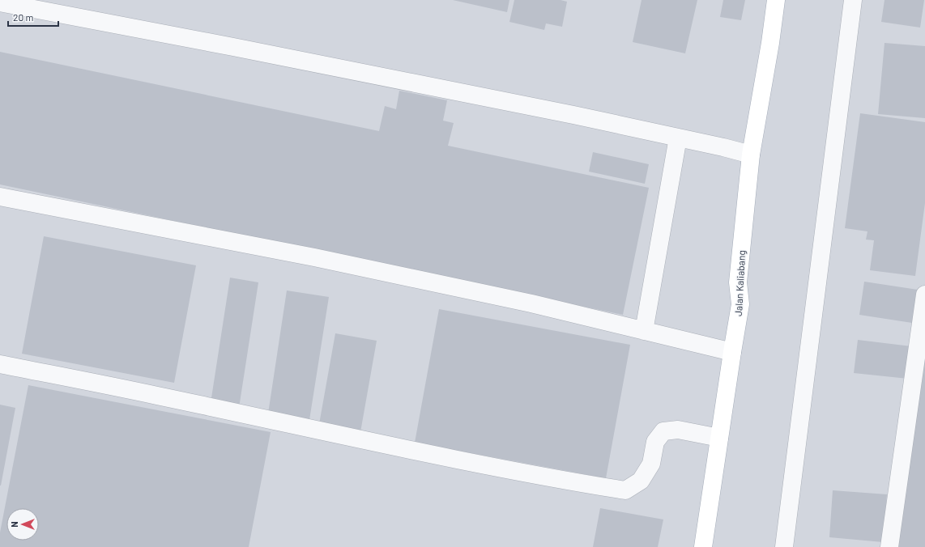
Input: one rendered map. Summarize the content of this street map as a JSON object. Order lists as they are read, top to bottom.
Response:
{
  "streets": {
    "main road": ["Jalan Kaliabang"]
  },
  "scale_bar": "20 m",
  "north": "left"
}
